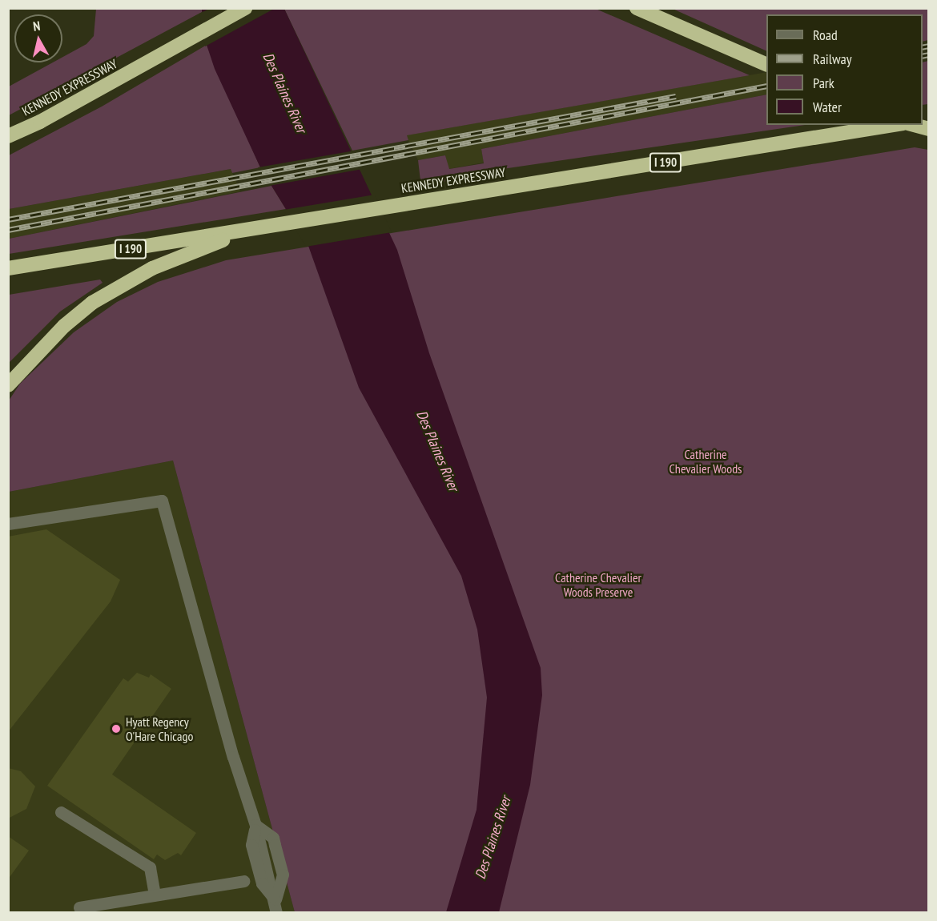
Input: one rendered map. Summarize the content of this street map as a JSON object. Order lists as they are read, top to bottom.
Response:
{
  "streets": {
    "highway": ["KENNEDY EXPRESSWAY", "I 190"]
  },
  "water": ["Des Plaines River"],
  "parks": ["Catherine Chevalier Woods", "Catherine Chevalier Woods Preserve"],
  "places": ["Hyatt Regency O'Hare Chicago"],
  "legend": [
    "Road",
    "Railway",
    "Park",
    "Water"
  ],
  "north": "top"
}
